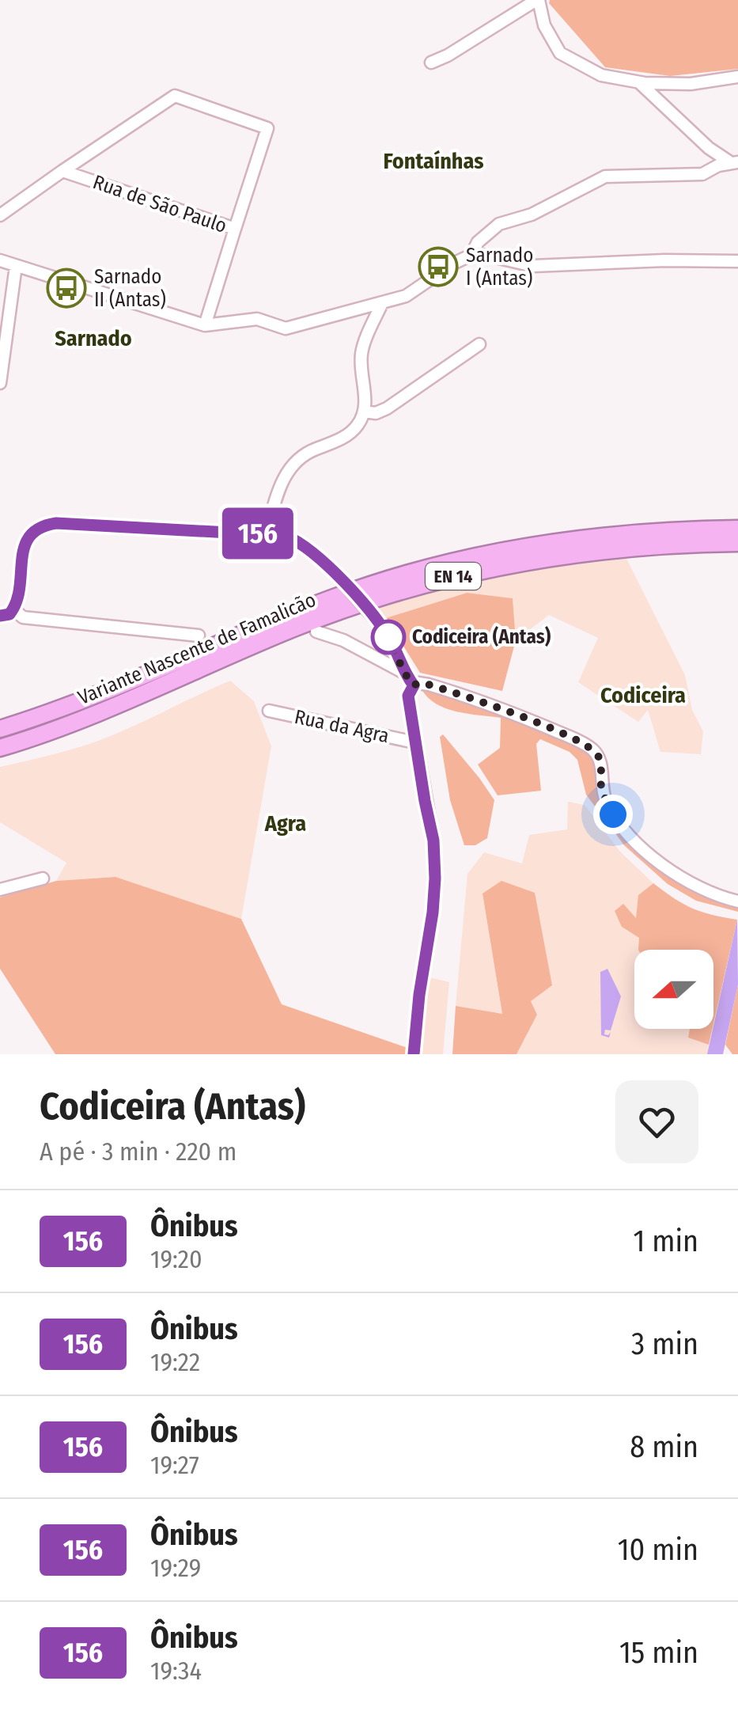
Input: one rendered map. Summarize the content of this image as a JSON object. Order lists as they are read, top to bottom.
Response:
{
  "streets": {
    "highway": ["EN 14", "Variante Nascente de Famalicão"],
    "street": ["Rua de São Paulo", "Rua da Agra"]
  },
  "districts": [
    "Fontaínhas",
    "Sarnado",
    "Codiceira",
    "Agra"
  ],
  "places": {
    "bus stop": ["Sarnado I (Antas)", "Sarnado II (Antas)"],
    "other": ["Codiceira (Antas)"]
  },
  "lines": ["bus line 156"],
  "north": "left",
  "page": {
    "on_map": "156",
    "heading": ["Codiceira (Antas)", "A pé · 3 min · 220 m"],
    "list": [
      {
        "mark": "156",
        "name": "Ônibus",
        "note": "19:20",
        "value": "1 min"
      },
      {
        "mark": "156",
        "name": "Ônibus",
        "note": "19:22",
        "value": "3 min"
      },
      {
        "mark": "156",
        "name": "Ônibus",
        "note": "19:27",
        "value": "8 min"
      },
      {
        "mark": "156",
        "name": "Ônibus",
        "note": "19:29",
        "value": "10 min"
      },
      {
        "mark": "156",
        "name": "Ônibus",
        "note": "19:34",
        "value": "15 min"
      }
    ]
  }
}
